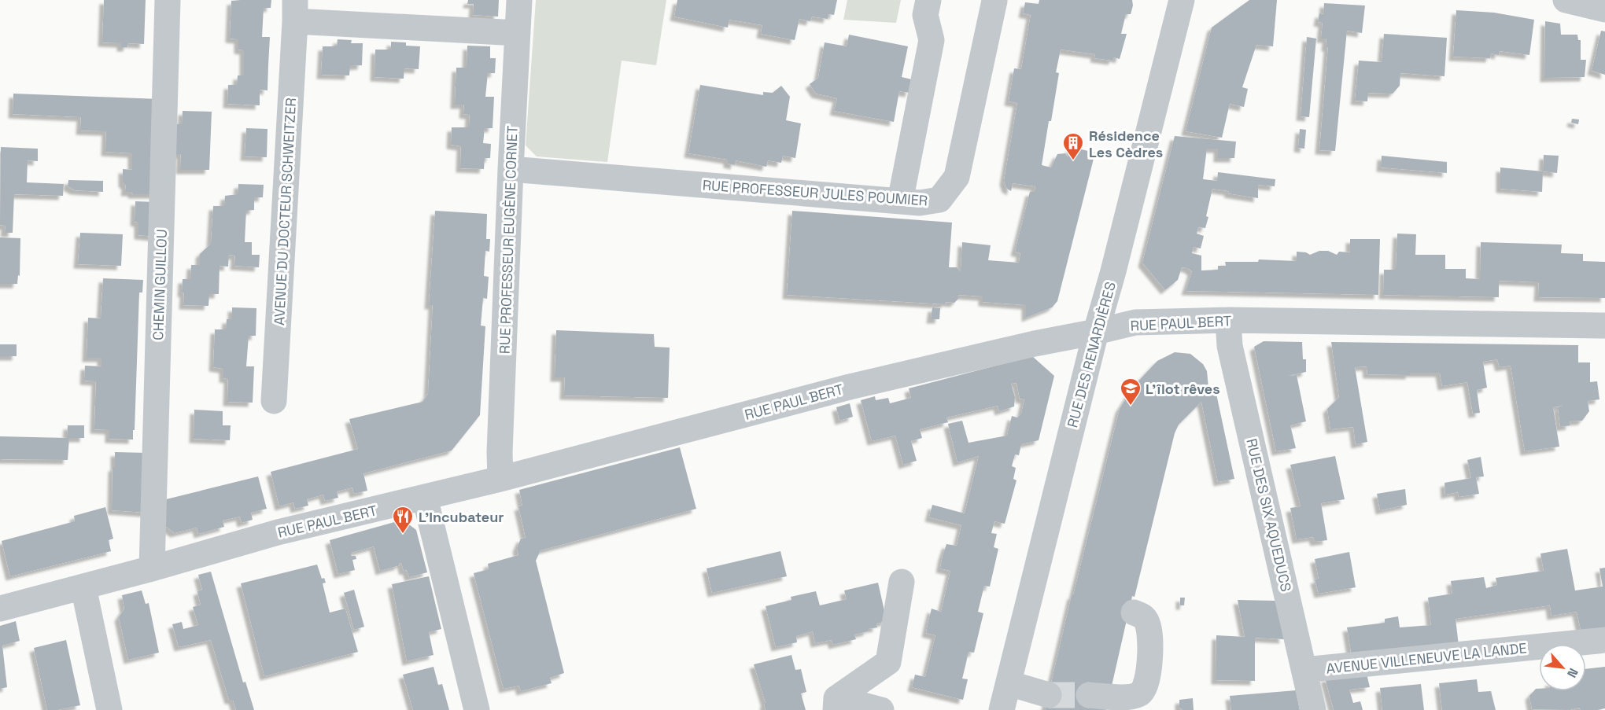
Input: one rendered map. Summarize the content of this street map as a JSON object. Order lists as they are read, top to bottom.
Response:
{
  "streets": {
    "street": [
      "RUE PROFESSEUR JULES POUMIER",
      "AVENUE DU DOCTEUR SCHWEITZER",
      "RUE PROFESSEUR EUGÈNE CORNET",
      "CHEMIN GUILLOU",
      "RUE PAUL BERT",
      "RUE DES RENARDIÈRES",
      "RUE DES SIX AQUEDUCS",
      "AVENUE VILLENEUVE LA LANDE"
    ]
  },
  "crossings": [
    ["RUE PROFESSEUR JULES POUMIER", "RUE PROFESSEUR EUGÈNE CORNET"],
    ["AVENUE DU DOCTEUR SCHWEITZER", "RUE PROFESSEUR EUGÈNE CORNET"],
    ["RUE PROFESSEUR EUGÈNE CORNET", "RUE PAUL BERT"],
    ["CHEMIN GUILLOU", "RUE PAUL BERT"],
    ["RUE PAUL BERT", "RUE DES RENARDIÈRES"],
    ["RUE PAUL BERT", "RUE DES SIX AQUEDUCS"],
    ["RUE DES SIX AQUEDUCS", "AVENUE VILLENEUVE LA LANDE"]
  ],
  "places": {
    "building": ["Résidence Les Cèdres"],
    "school or university": ["L'îlot rêves"],
    "restaurant": ["L'Incubateur"]
  },
  "north": "bottom right"
}
